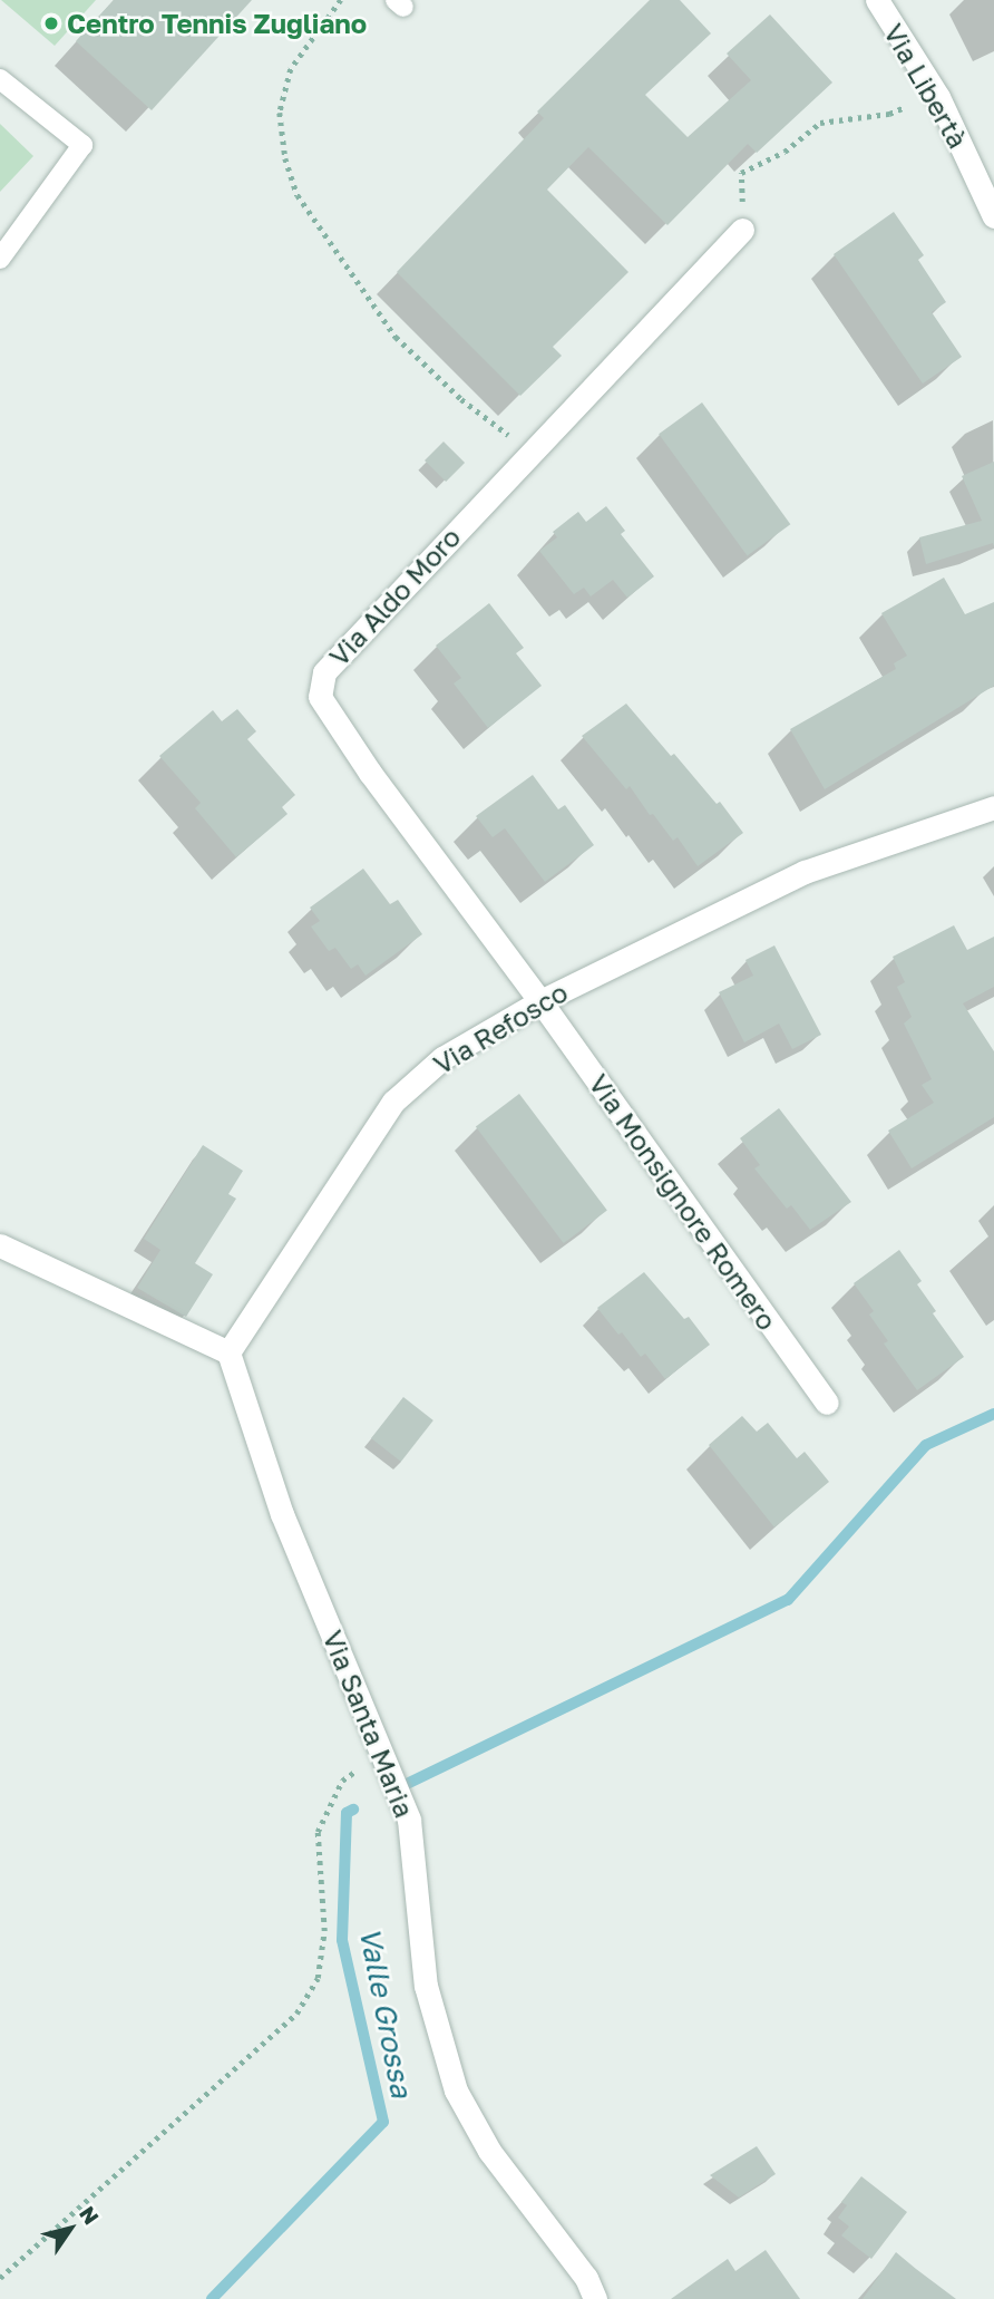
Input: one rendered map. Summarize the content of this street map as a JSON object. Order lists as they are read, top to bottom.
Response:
{
  "streets": {
    "street": [
      "Via Libertà",
      "Via Aldo Moro",
      "Via Refosco",
      "Via Monsignore Romero",
      "Via Santa Maria"
    ]
  },
  "crossings": [
    ["Via Aldo Moro", "Via Refosco"],
    ["Via Aldo Moro", "Via Monsignore Romero"],
    ["Via Refosco", "Via Monsignore Romero"],
    ["Via Refosco", "Via Santa Maria"]
  ],
  "water": ["Valle Grossa"],
  "places": ["Centro Tennis Zugliano"],
  "north": "top right"
}
